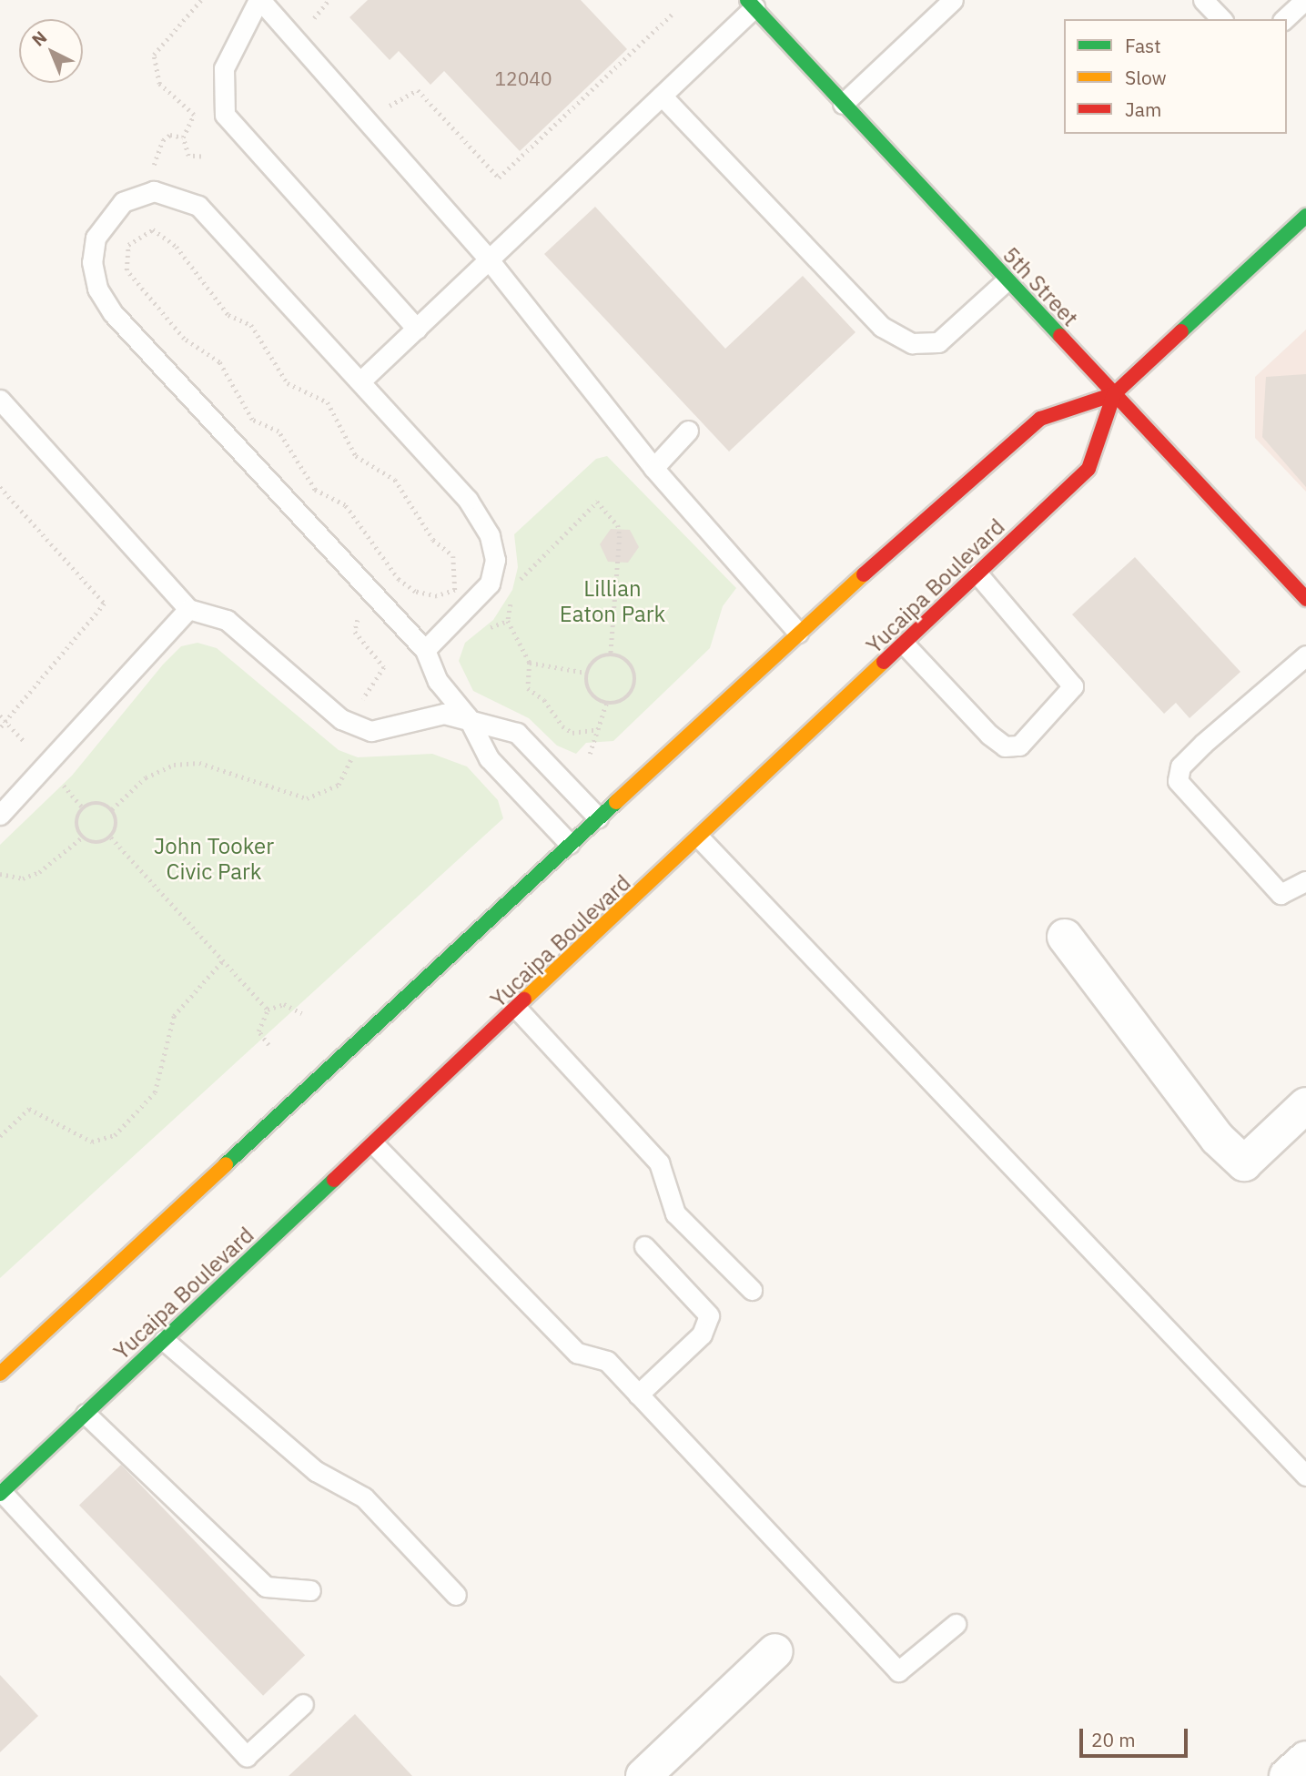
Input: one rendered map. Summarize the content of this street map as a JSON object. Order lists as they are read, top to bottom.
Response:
{
  "streets": {
    "main road": ["5th Street", "Yucaipa Boulevard"]
  },
  "crossings": [
    ["5th Street", "Yucaipa Boulevard"]
  ],
  "parks": ["Lillian Eaton Park", "John Tooker Civic Park"],
  "house_numbers": ["12040"],
  "legend": ["Fast", "Slow", "Jam"],
  "scale_bar": "20 m",
  "north": "top left"
}
